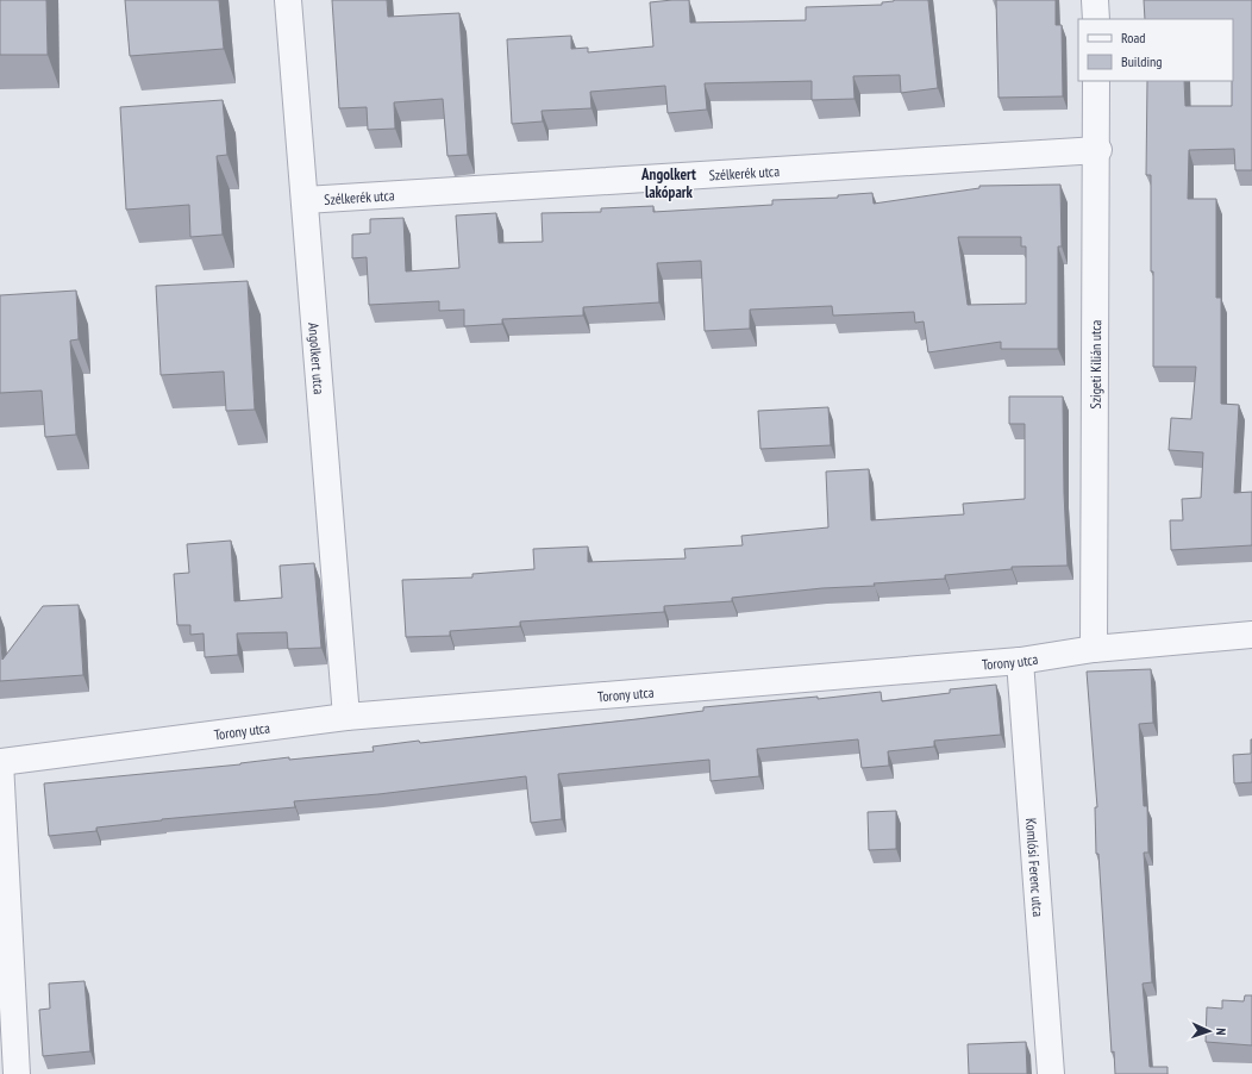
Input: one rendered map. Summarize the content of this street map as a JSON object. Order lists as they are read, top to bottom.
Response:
{
  "streets": {
    "street": [
      "Szélkerék utca",
      "Angolkert utca",
      "Szigeti Kilián utca",
      "Torony utca",
      "Komlósi Ferenc utca"
    ]
  },
  "crossings": [
    ["Szélkerék utca", "Angolkert utca"],
    ["Szélkerék utca", "Szigeti Kilián utca"],
    ["Angolkert utca", "Torony utca"],
    ["Szigeti Kilián utca", "Torony utca"],
    ["Torony utca", "Komlósi Ferenc utca"]
  ],
  "districts": ["Angolkert lakópark"],
  "legend": ["Road", "Building"],
  "north": "right"
}
